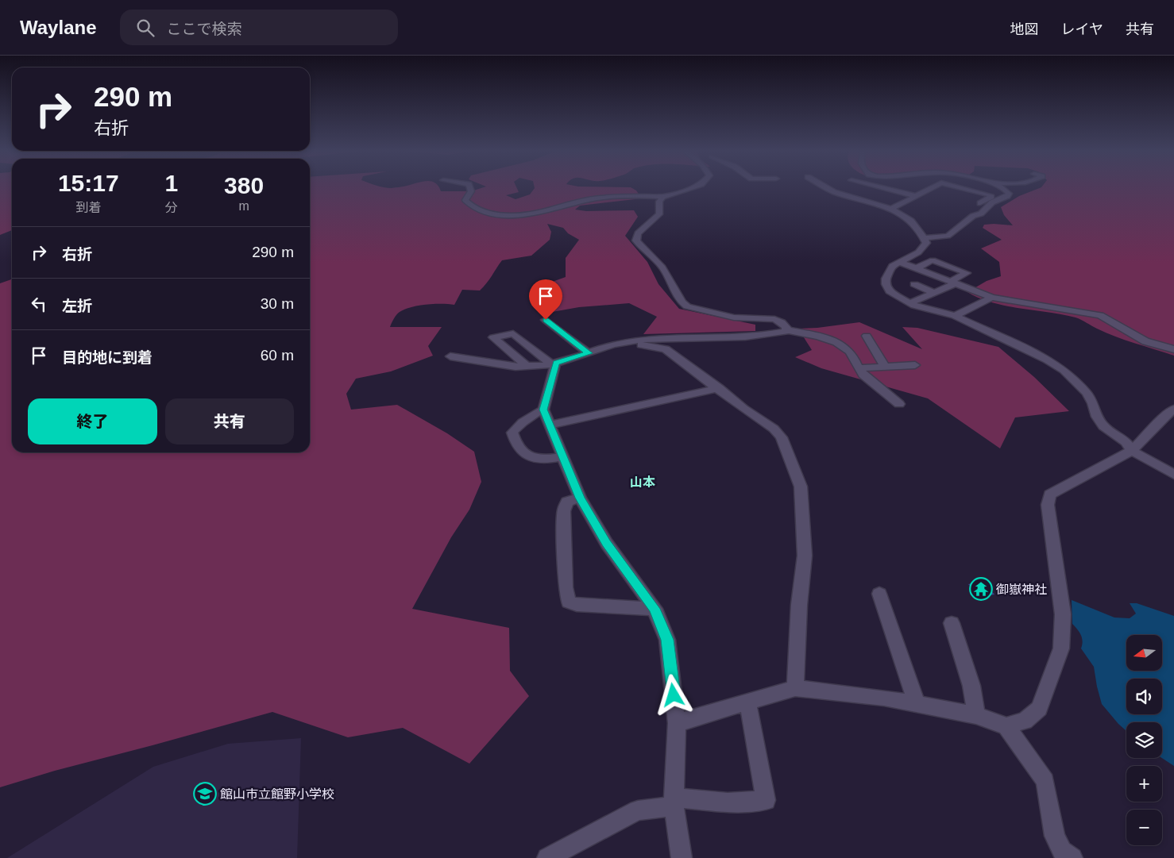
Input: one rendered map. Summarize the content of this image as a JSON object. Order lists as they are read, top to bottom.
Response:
{
  "districts": ["山本"],
  "places": {
    "temple": ["御嶽神社"],
    "school or university": ["館山市立館野小学校"]
  },
  "north": "left",
  "page": {
    "header": "Waylane",
    "search": "ここで検索",
    "nav": ["地図", "レイヤ", "共有"],
    "turn": ["290 m", "右折"],
    "eta": [
      "15:17",
      "到着",
      "1",
      "分",
      "380",
      "m"
    ],
    "list": [
      {
        "name": "右折",
        "value": "290 m"
      },
      {
        "name": "左折",
        "value": "30 m"
      },
      {
        "name": "目的地に到着",
        "value": "60 m"
      }
    ],
    "buttons": ["終了", "共有"],
    "map_buttons": ["+", "−"]
  }
}
